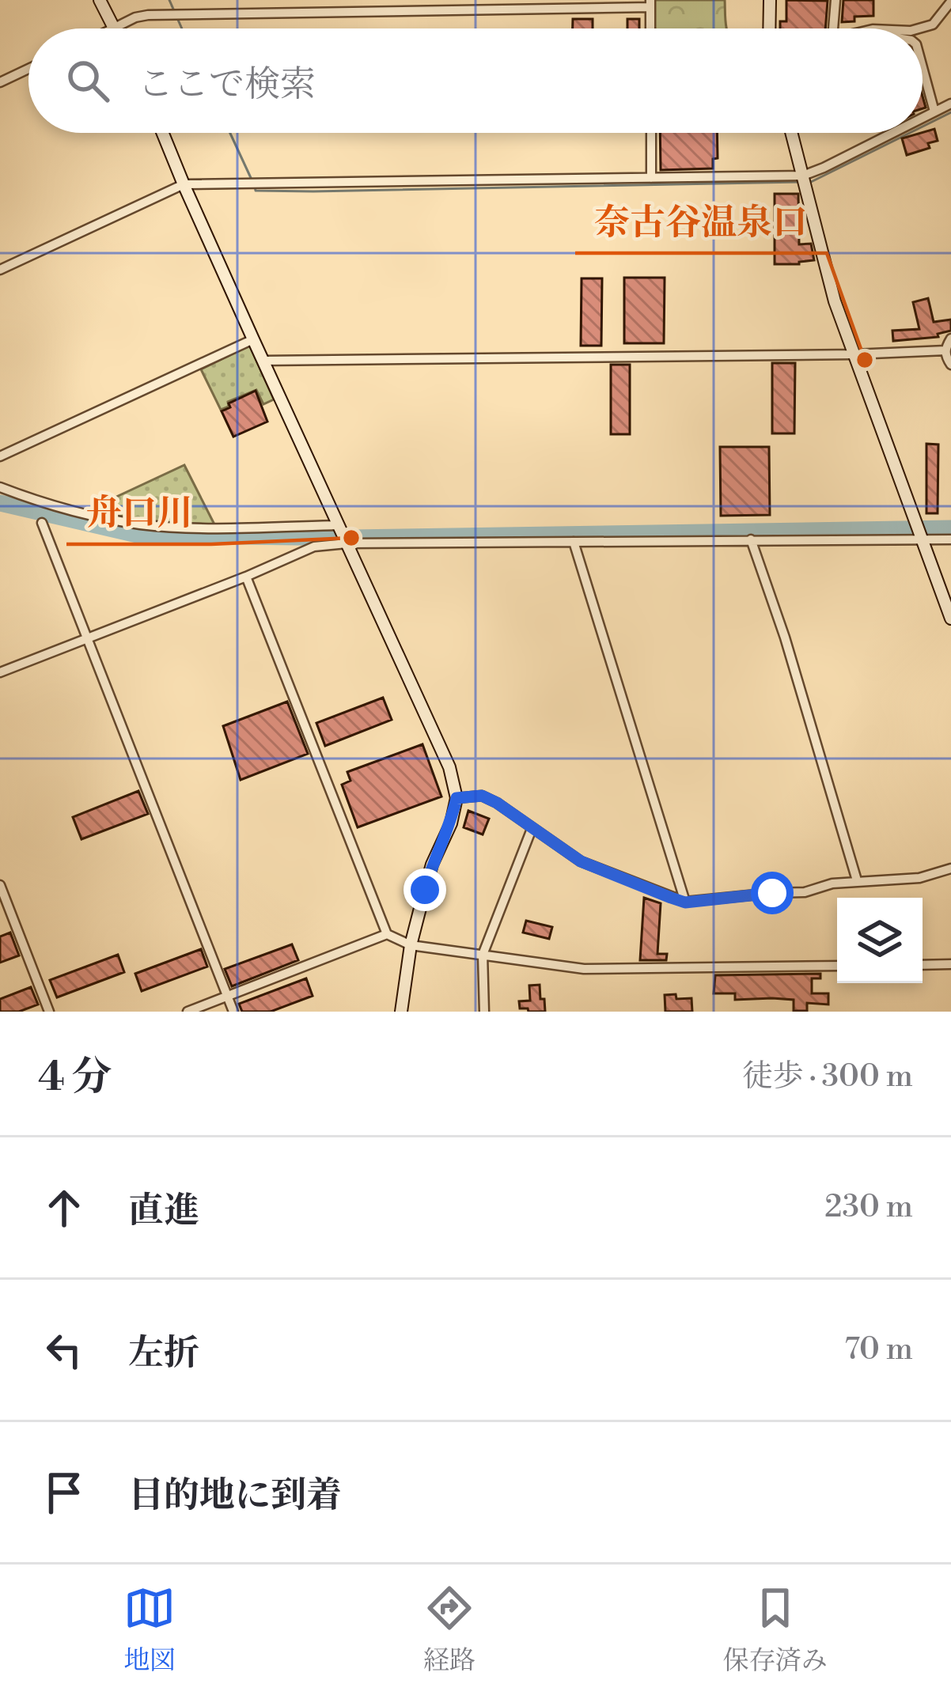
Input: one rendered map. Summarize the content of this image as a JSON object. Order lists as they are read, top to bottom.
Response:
{
  "places": ["奈古谷温泉口", "舟口川"],
  "page": {
    "search": "ここで検索",
    "heading": ["4 分", "徒歩 · 300 m"],
    "list": [
      ["直進", "230 m"],
      ["左折", "70 m"],
      "目的地に到着"
    ],
    "nav": ["地図", "経路", "保存済み"]
  }
}
